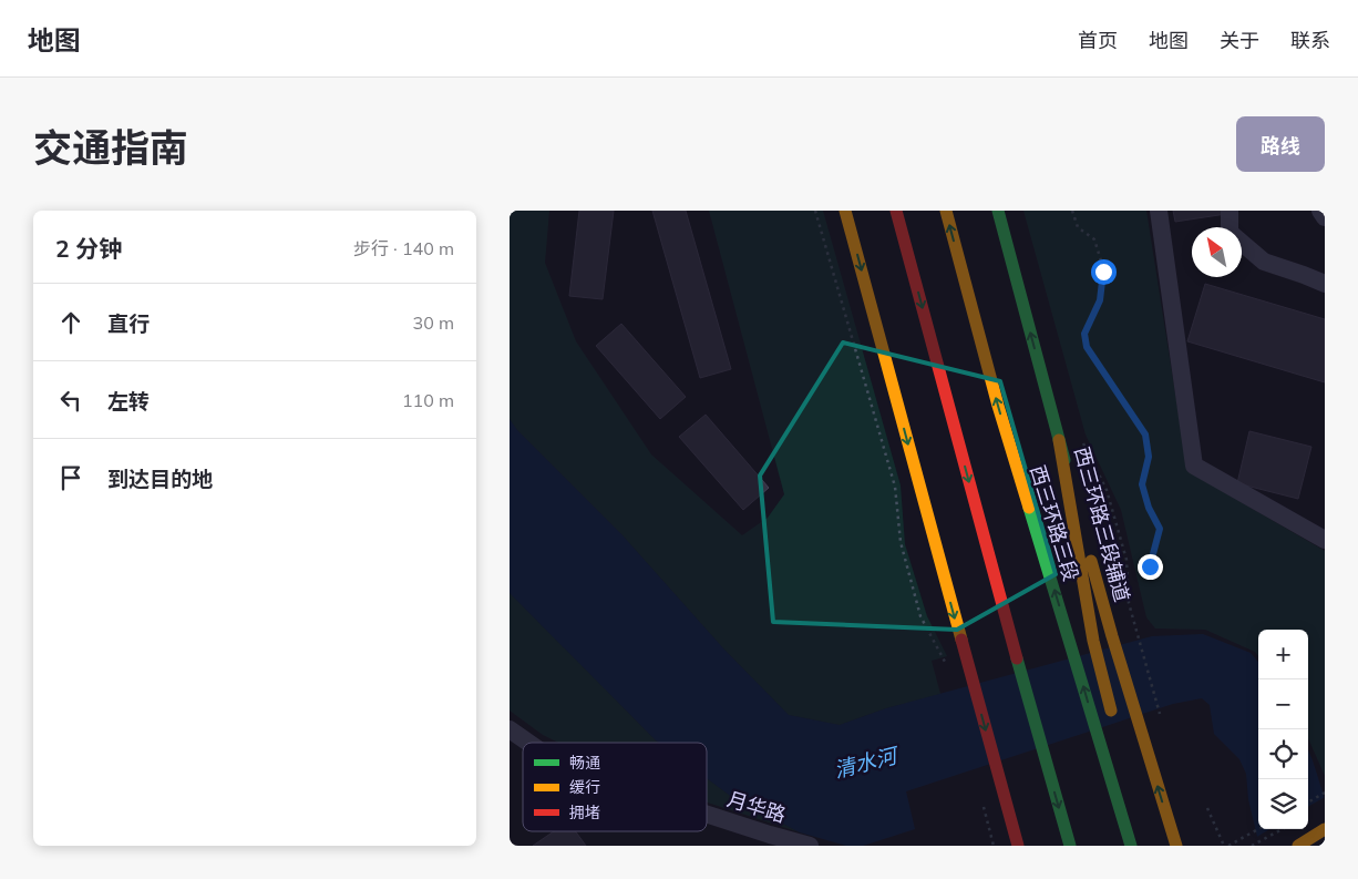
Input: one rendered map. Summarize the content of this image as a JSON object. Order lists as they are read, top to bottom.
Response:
{
  "streets": {
    "main road": ["西三环路三段", "西三环路三段辅道"],
    "street": ["月华路"]
  },
  "water": ["清水河"],
  "legend": ["畅通", "缓行", "拥堵"],
  "north": "top left",
  "page": {
    "header": "地图",
    "nav": [
      "首页",
      "地图",
      "关于",
      "联系"
    ],
    "title": "交通指南",
    "buttons": "路线",
    "heading": ["2 分钟", "步行 · 140 m"],
    "list": [
      ["直行", "30 m"],
      ["左转", "110 m"],
      "到达目的地"
    ],
    "map_buttons": ["+", "−"]
  }
}
